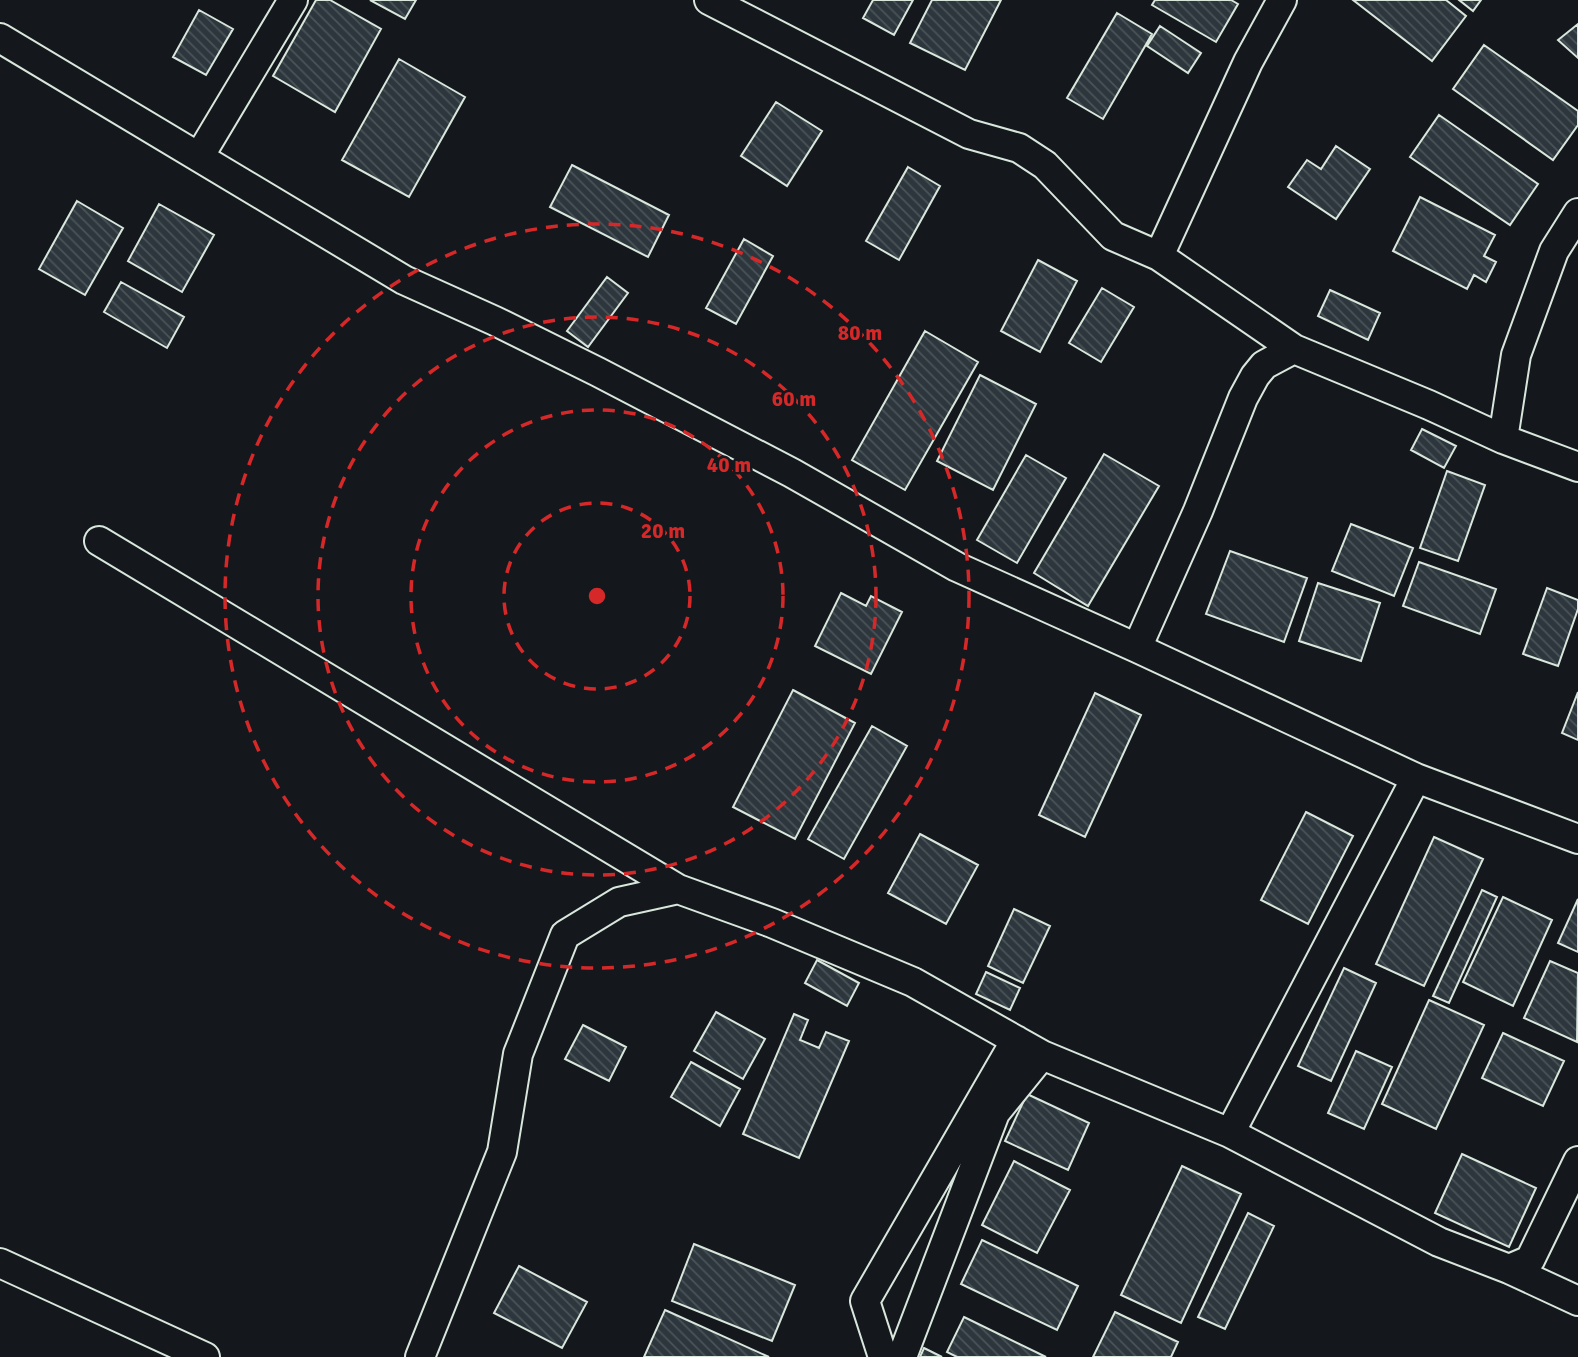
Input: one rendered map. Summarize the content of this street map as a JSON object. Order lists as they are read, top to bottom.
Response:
{
  "rings": [
    "80 m",
    "60 m",
    "40 m",
    "20 m"
  ]
}
